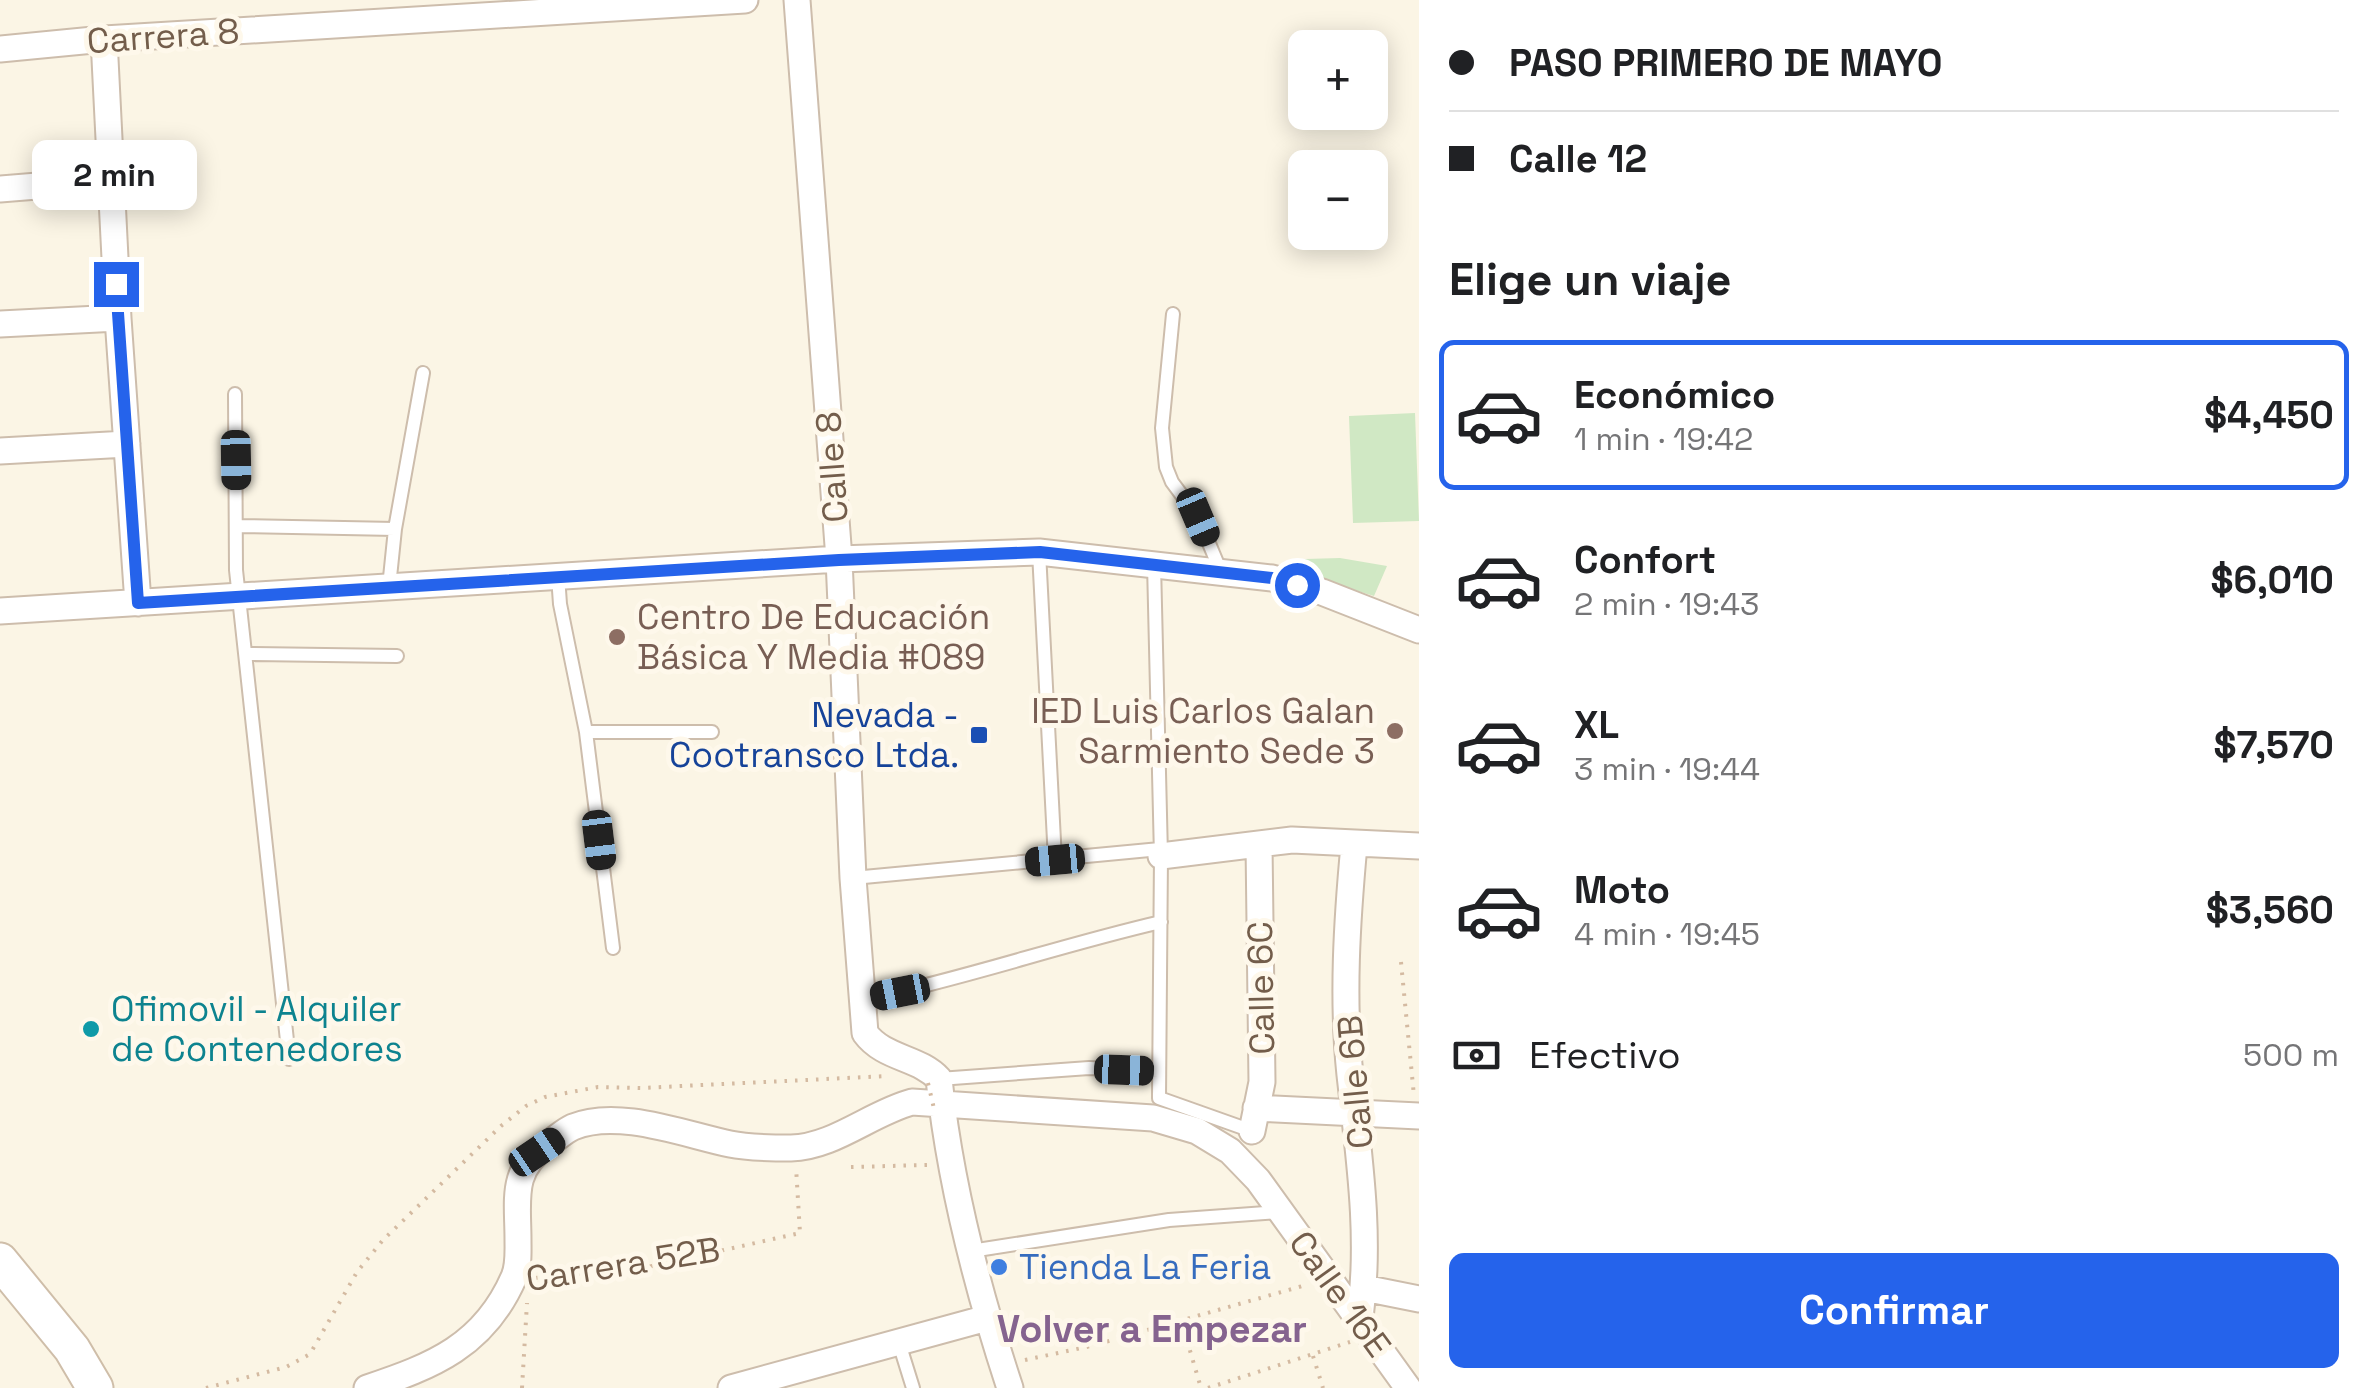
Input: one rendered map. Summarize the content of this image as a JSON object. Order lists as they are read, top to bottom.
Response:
{
  "streets": {
    "street": [
      "Carrera 8",
      "Calle 8",
      "Calle 6C",
      "Calle 6B",
      "Carrera 52B",
      "Calle 16E"
    ]
  },
  "crossings": [
    ["Calle 8", "Calle 16E"],
    ["Calle 6B", "Calle 16E"],
    ["Carrera 52B", "Calle 16E"]
  ],
  "districts": ["Volver a Empezar"],
  "places": {
    "other": [
      "Centro De Educación Básica Y Media #089",
      "IED Luis Carlos Galan Sarmiento Sede 3",
      "Ofimovil - Alquiler de Contenedores",
      "Tienda La Feria"
    ],
    "transit": ["Nevada - Cootransco Ltda."]
  },
  "page": {
    "banner": ["PASO PRIMERO DE MAYO", "Calle 12"],
    "map_buttons": ["+", "−"],
    "bubble": "2 min",
    "heading": "Elige un viaje",
    "list": [
      {
        "name": "Económico",
        "note": "1 min · 19:42",
        "value": "$4,450"
      },
      {
        "name": "Confort",
        "note": "2 min · 19:43",
        "value": "$6,010"
      },
      {
        "name": "XL",
        "note": "3 min · 19:44",
        "value": "$7,570"
      },
      {
        "name": "Moto",
        "note": "4 min · 19:45",
        "value": "$3,560"
      }
    ],
    "pay": ["Efectivo", "500 m"],
    "buttons": "Confirmar"
  }
}
